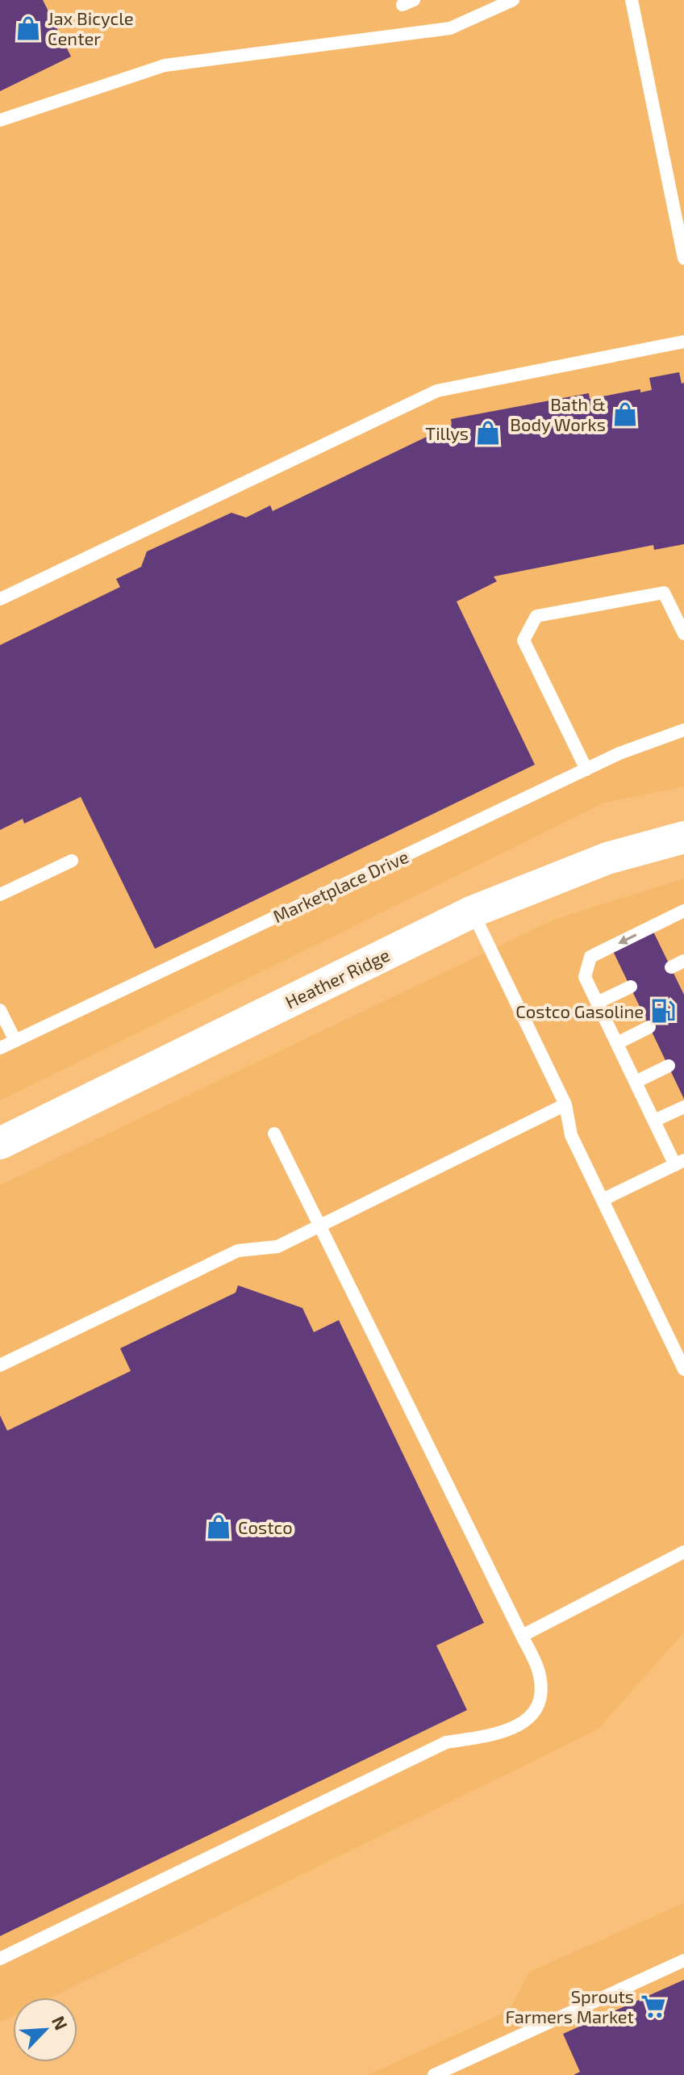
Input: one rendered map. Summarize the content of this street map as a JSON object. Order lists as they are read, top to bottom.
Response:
{
  "streets": {
    "street": ["Heather Ridge"],
    "lane": ["Marketplace Drive"]
  },
  "places": {
    "shop": [
      "Jax Bicycle Center",
      "Bath & Body Works",
      "Tillys",
      "Costco"
    ],
    "fuel station": ["Costco Gasoline"],
    "supermarket": ["Sprouts Farmers Market"]
  },
  "north": "top right"
}
